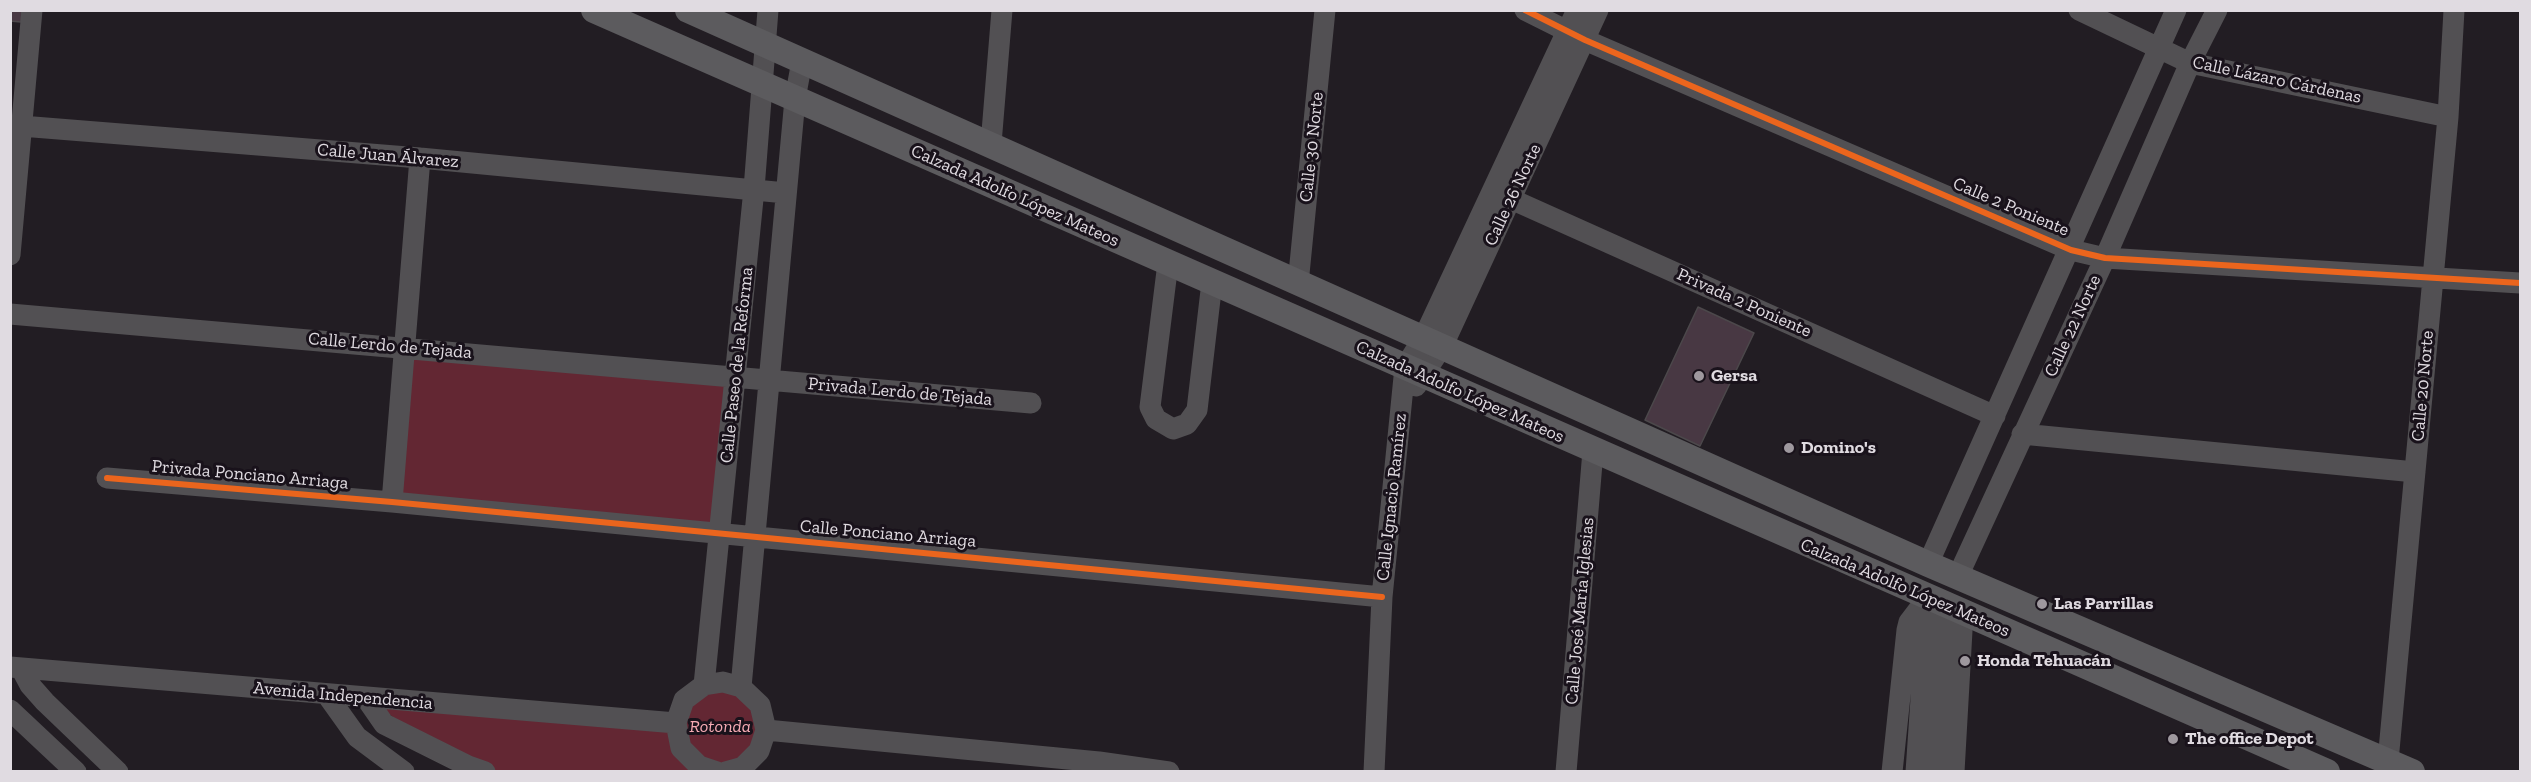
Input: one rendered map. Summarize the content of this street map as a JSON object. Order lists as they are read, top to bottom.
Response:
{
  "streets": {
    "main road": ["Calzada Adolfo López Mateos"],
    "street": [
      "Calle Lázaro Cárdenas",
      "Calle 30 Norte",
      "Calle Juan Álvarez",
      "Calle 26 Norte",
      "Calle 2 Poniente",
      "Privada 2 Poniente",
      "Calle 22 Norte",
      "Calle Lerdo de Tejada",
      "Calle Paseo de la Reforma",
      "Calle 20 Norte",
      "Privada Lerdo de Tejada",
      "Privada Ponciano Arriaga",
      "Calle Ignacio Ramírez",
      "Calle Ponciano Arriaga",
      "Calle José María Iglesias",
      "Avenida Independencia"
    ]
  },
  "crossings": [
    ["Calle Lázaro Cárdenas", "Calle 22 Norte"],
    ["Calle Lázaro Cárdenas", "Calle 20 Norte"],
    ["Calle 30 Norte", "Calzada Adolfo López Mateos"],
    ["Calle Juan Álvarez", "Calle Paseo de la Reforma"],
    ["Calle 26 Norte", "Calzada Adolfo López Mateos"],
    ["Calle 26 Norte", "Calle 2 Poniente"],
    ["Calle 26 Norte", "Privada 2 Poniente"],
    ["Calle 26 Norte", "Calle Ignacio Ramírez"],
    ["Calzada Adolfo López Mateos", "Calle 22 Norte"],
    ["Calzada Adolfo López Mateos", "Calle Paseo de la Reforma"],
    ["Calzada Adolfo López Mateos", "Calle 20 Norte"],
    ["Calzada Adolfo López Mateos", "Calle Ignacio Ramírez"],
    ["Calzada Adolfo López Mateos", "Calle José María Iglesias"],
    ["Calle 2 Poniente", "Calle 22 Norte"],
    ["Calle 2 Poniente", "Calle 20 Norte"],
    ["Privada 2 Poniente", "Calle 22 Norte"],
    ["Calle Lerdo de Tejada", "Calle Paseo de la Reforma"],
    ["Calle Lerdo de Tejada", "Privada Lerdo de Tejada"],
    ["Calle Paseo de la Reforma", "Privada Lerdo de Tejada"],
    ["Calle Paseo de la Reforma", "Calle Ponciano Arriaga"],
    ["Privada Ponciano Arriaga", "Calle Ponciano Arriaga"],
    ["Calle Ignacio Ramírez", "Calle Ponciano Arriaga"]
  ],
  "parks": ["Rotonda"],
  "places": [
    "Gersa",
    "Domino's",
    "Las Parrillas",
    "Honda Tehuacán",
    "The office Depot"
  ]
}
